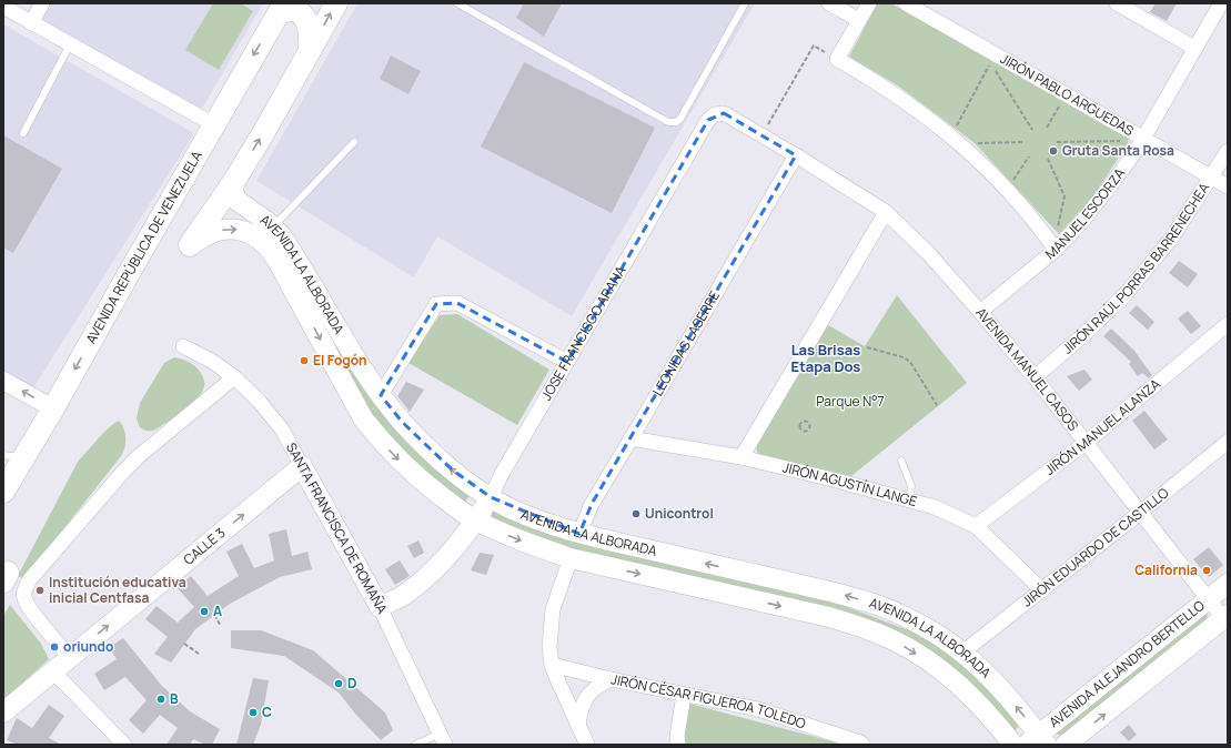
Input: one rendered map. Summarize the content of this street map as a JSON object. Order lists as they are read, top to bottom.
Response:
{
  "streets": {
    "main road": [
      "AVENIDA REPÚBLICA DE VENEZUELA",
      "AVENIDA LA ALBORADA",
      "JOSE FRANCISCO ARANA",
      "SANTA FRANCISCA DE ROMAÑA",
      "CALLE 3",
      "AVENIDA ALEJANDRO BERTELLO"
    ],
    "street": [
      "JIRÓN PABLO ARGUEDAS",
      "MANUEL ESCORZA",
      "JIRÓN RAÚL PORRAS BARRENECHEA",
      "LEONIDAS LASERRE",
      "AVENIDA MANUEL CASOS",
      "JIRÓN MANUEL ALANZA",
      "JIRÓN AGUSTÍN LANGE",
      "JIRÓN EDUARDO DE CASTILLO",
      "JIRÓN CÉSAR FIGUEROA TOLEDO"
    ]
  },
  "crossings": [
    ["JIRÓN PABLO ARGUEDAS", "MANUEL ESCORZA"],
    ["JIRÓN PABLO ARGUEDAS", "JIRÓN RAÚL PORRAS BARRENECHEA"],
    ["MANUEL ESCORZA", "AVENIDA MANUEL CASOS"],
    ["JIRÓN RAÚL PORRAS BARRENECHEA", "AVENIDA MANUEL CASOS"],
    ["AVENIDA LA ALBORADA", "JOSE FRANCISCO ARANA"],
    ["AVENIDA LA ALBORADA", "LEONIDAS LASERRE"],
    ["AVENIDA LA ALBORADA", "JIRÓN EDUARDO DE CASTILLO"],
    ["AVENIDA LA ALBORADA", "AVENIDA ALEJANDRO BERTELLO"],
    ["JOSE FRANCISCO ARANA", "LEONIDAS LASERRE"],
    ["JOSE FRANCISCO ARANA", "AVENIDA MANUEL CASOS"],
    ["JOSE FRANCISCO ARANA", "SANTA FRANCISCA DE ROMAÑA"],
    ["LEONIDAS LASERRE", "AVENIDA MANUEL CASOS"],
    ["LEONIDAS LASERRE", "JIRÓN AGUSTÍN LANGE"],
    ["AVENIDA MANUEL CASOS", "JIRÓN MANUEL ALANZA"],
    ["AVENIDA MANUEL CASOS", "JIRÓN EDUARDO DE CASTILLO"],
    ["AVENIDA MANUEL CASOS", "AVENIDA ALEJANDRO BERTELLO"],
    ["JIRÓN MANUEL ALANZA", "JIRÓN AGUSTÍN LANGE"],
    ["JIRÓN AGUSTÍN LANGE", "JIRÓN EDUARDO DE CASTILLO"],
    ["SANTA FRANCISCA DE ROMAÑA", "CALLE 3"]
  ],
  "one_way": ["CALLE 3"],
  "districts": ["Las Brisas Etapa Dos"],
  "parks": ["Parque N°7"],
  "places": [
    "Gruta Santa Rosa",
    "El Fogón",
    "Unicontrol",
    "California",
    "Institución educativa inicial Centfasa",
    "A",
    "oriundo",
    "D",
    "B",
    "C"
  ]
}
